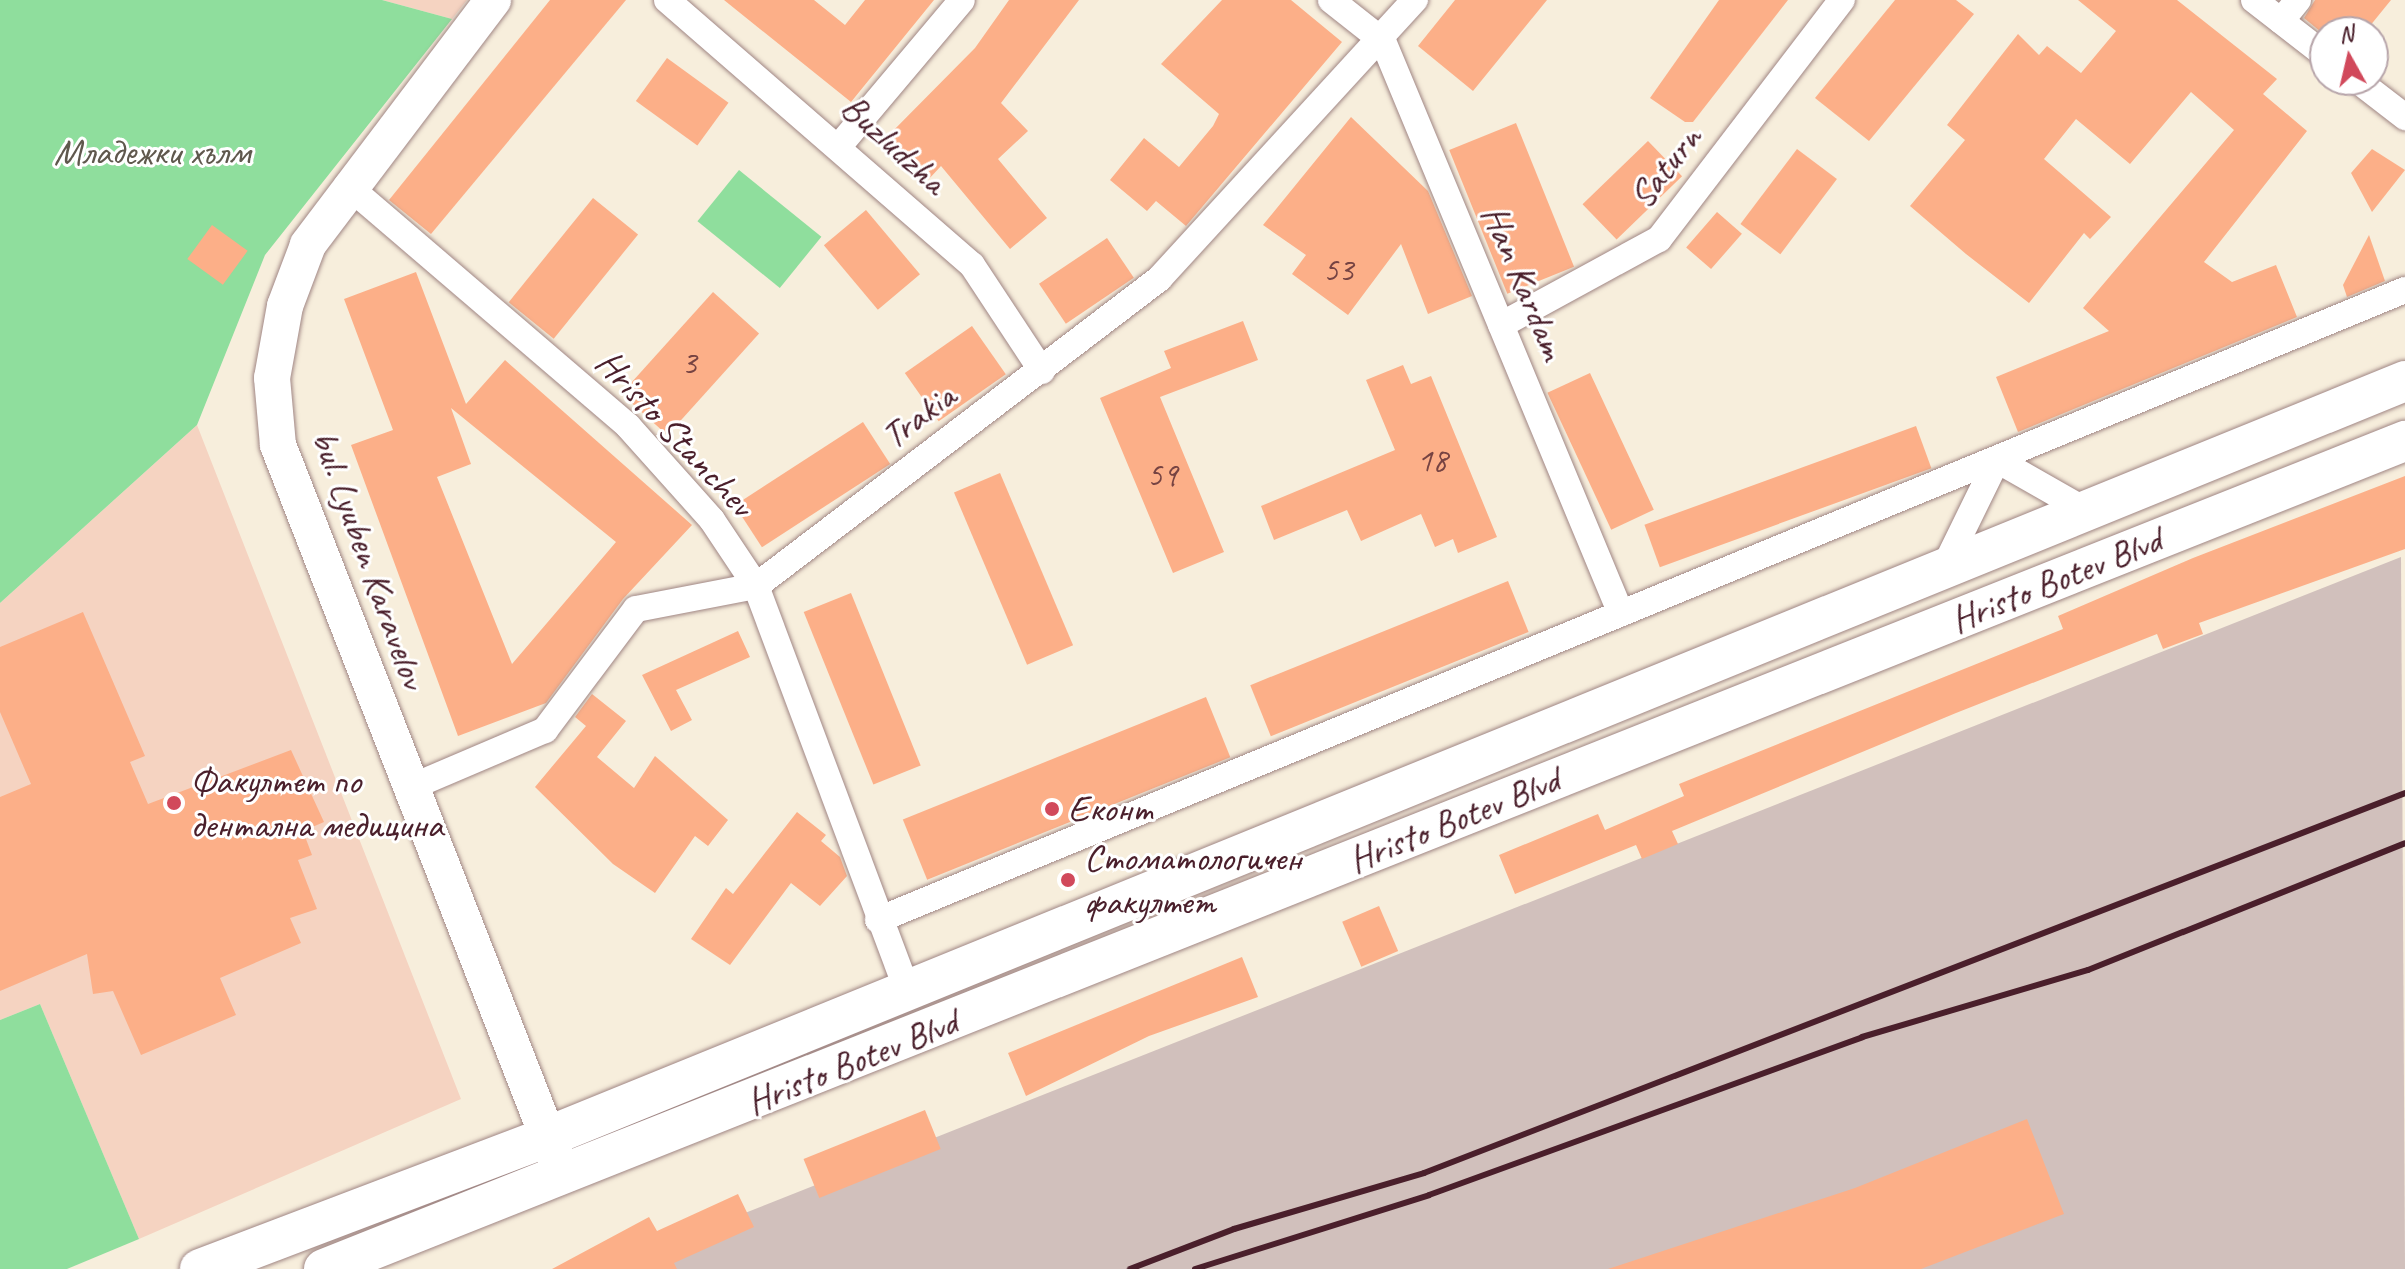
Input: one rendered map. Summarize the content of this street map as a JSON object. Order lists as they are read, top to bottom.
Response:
{
  "streets": {
    "main road": ["Hristo Botev Blvd"],
    "street": [
      "Buzludzha",
      "Saturn",
      "Han Kardam",
      "Trakia",
      "Hristo Stanchev",
      "bul. Lyuben Karavelov"
    ]
  },
  "crossings": [
    ["Buzludzha", "Trakia"],
    ["Saturn", "Han Kardam"],
    ["Han Kardam", "Trakia"],
    ["Trakia", "Hristo Stanchev"],
    ["Trakia", "bul. Lyuben Karavelov"],
    ["Hristo Stanchev", "bul. Lyuben Karavelov"],
    ["Hristo Stanchev", "Hristo Botev Blvd"],
    ["bul. Lyuben Karavelov", "Hristo Botev Blvd"]
  ],
  "parks": ["Младежки хълм"],
  "places": ["Факултет по дентална медицина", "Еконт", "Стоматологичен факултет"],
  "house_numbers": [
    "53",
    "3",
    "18",
    "59"
  ],
  "north": "top"
}
